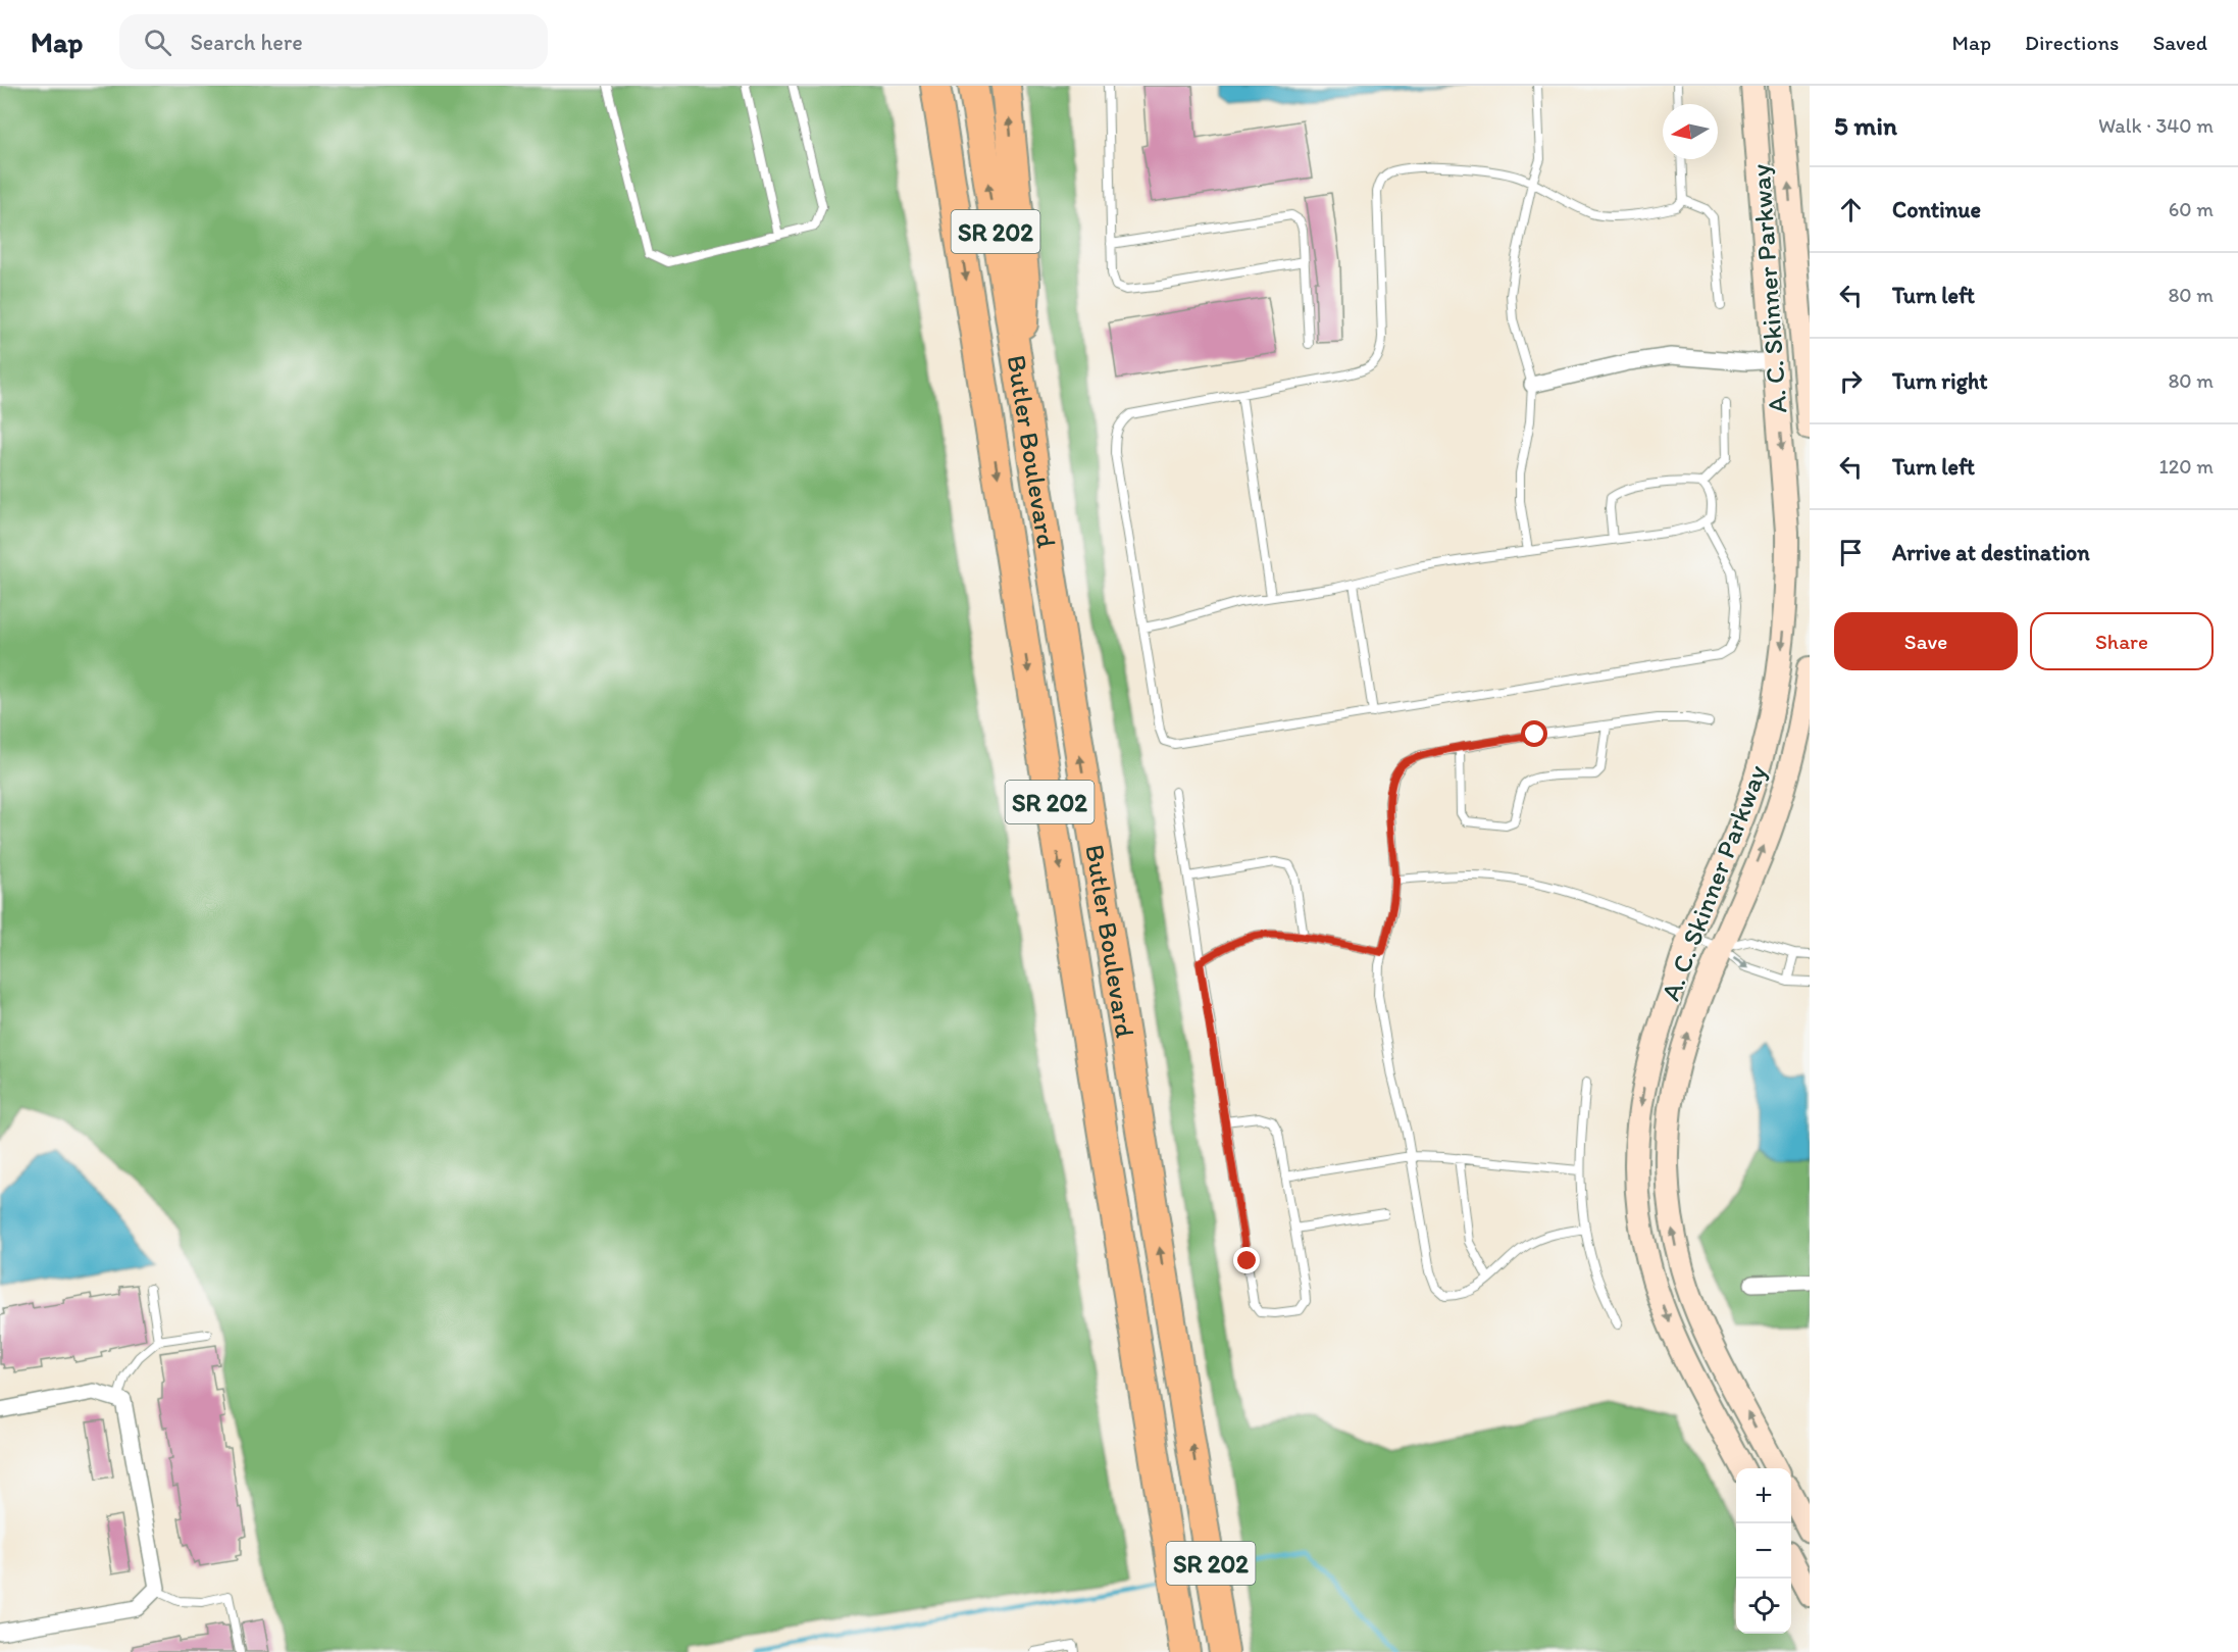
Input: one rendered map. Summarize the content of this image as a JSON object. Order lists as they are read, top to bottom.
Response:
{
  "streets": {
    "highway": ["SR 202", "Butler Boulevard"],
    "main road": ["A. C. Skinner Parkway"]
  },
  "north": "left",
  "page": {
    "header": "Map",
    "search": "Search here",
    "nav": ["Map", "Directions", "Saved"],
    "heading": ["5 min", "Walk · 340 m"],
    "list": [
      ["Continue", "60 m"],
      ["Turn left", "80 m"],
      ["Turn right", "80 m"],
      ["Turn left", "120 m"],
      "Arrive at destination"
    ],
    "buttons": ["Save", "Share"],
    "map_buttons": ["+", "−"]
  }
}
